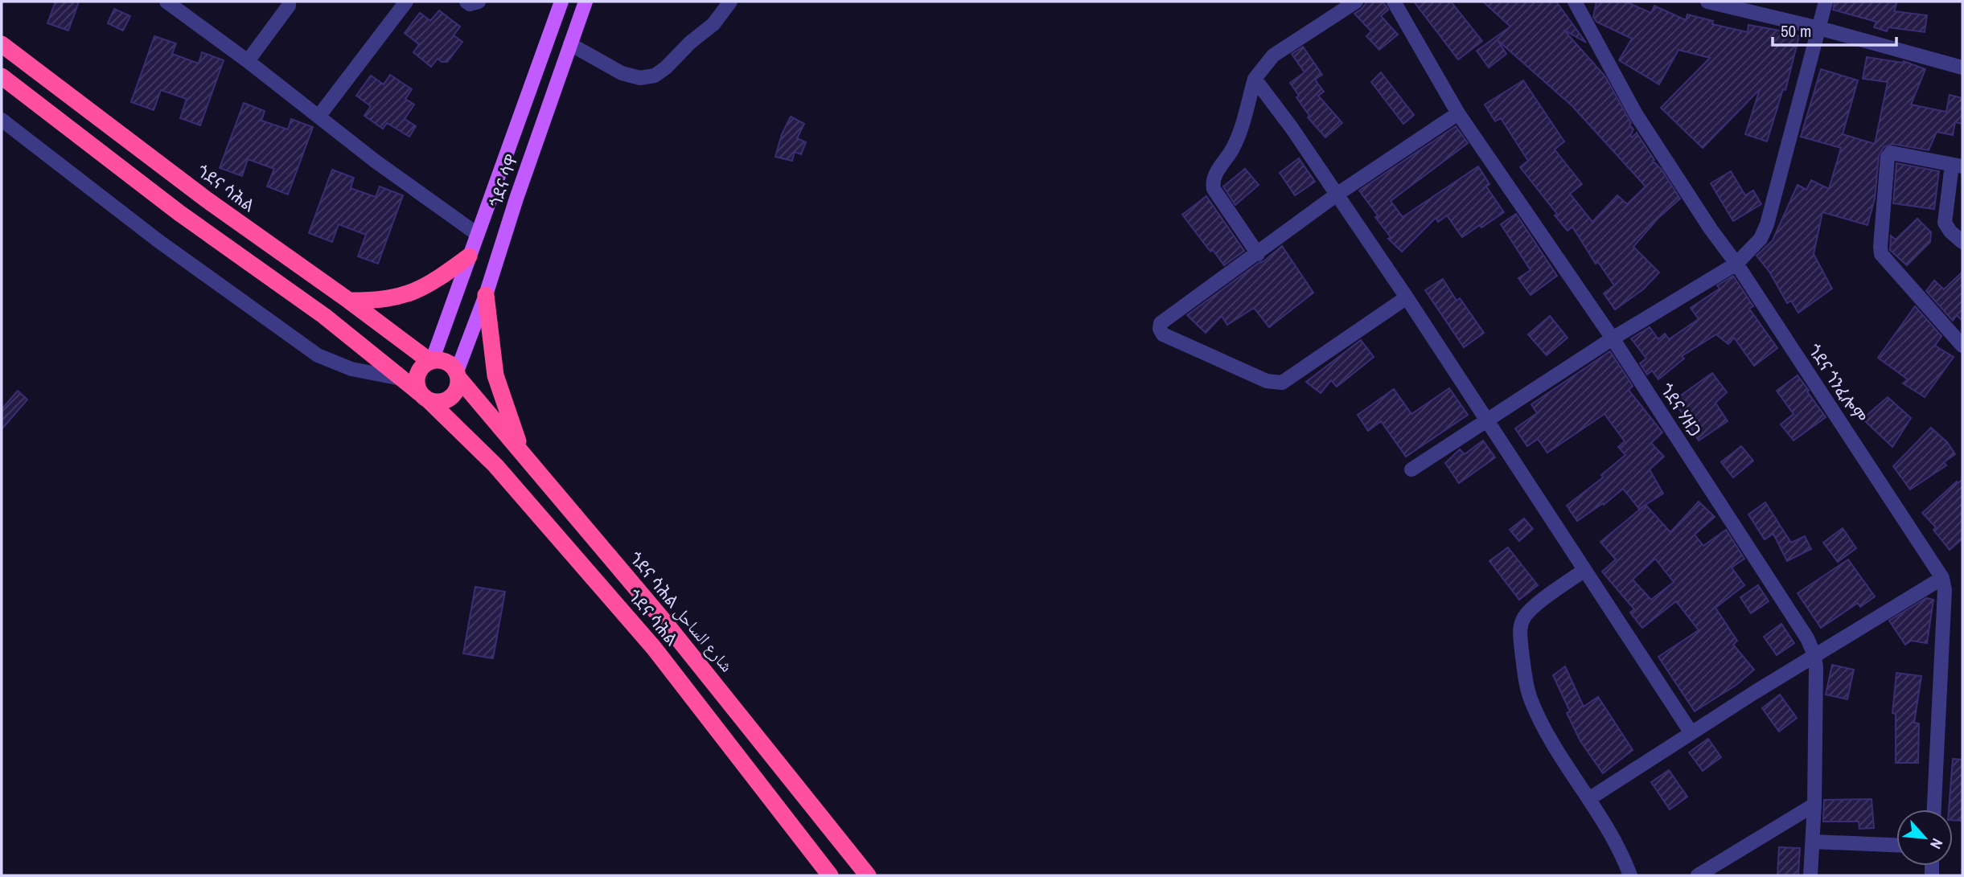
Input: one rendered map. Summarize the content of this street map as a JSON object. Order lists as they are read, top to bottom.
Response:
{
  "streets": {
    "highway": ["ጎደና ሳሕል", "ጎደና ሳሕል شارع الساحل"],
    "main road": ["ጎደና ሳዋ"],
    "street": ["ጎደና ጎንፈሎም", "ጎደና ሃዘጋ"]
  },
  "crossings": [
    ["ጎደና ሳዋ", "ጎደና ሳሕል"],
    ["ጎደና ሳዋ", "ጎደና ሳሕል شارع الساحل"],
    ["ጎደና ሳሕል", "ጎደና ሳሕል شارع الساحل"]
  ],
  "scale_bar": "50 m",
  "north": "bottom right"
}
